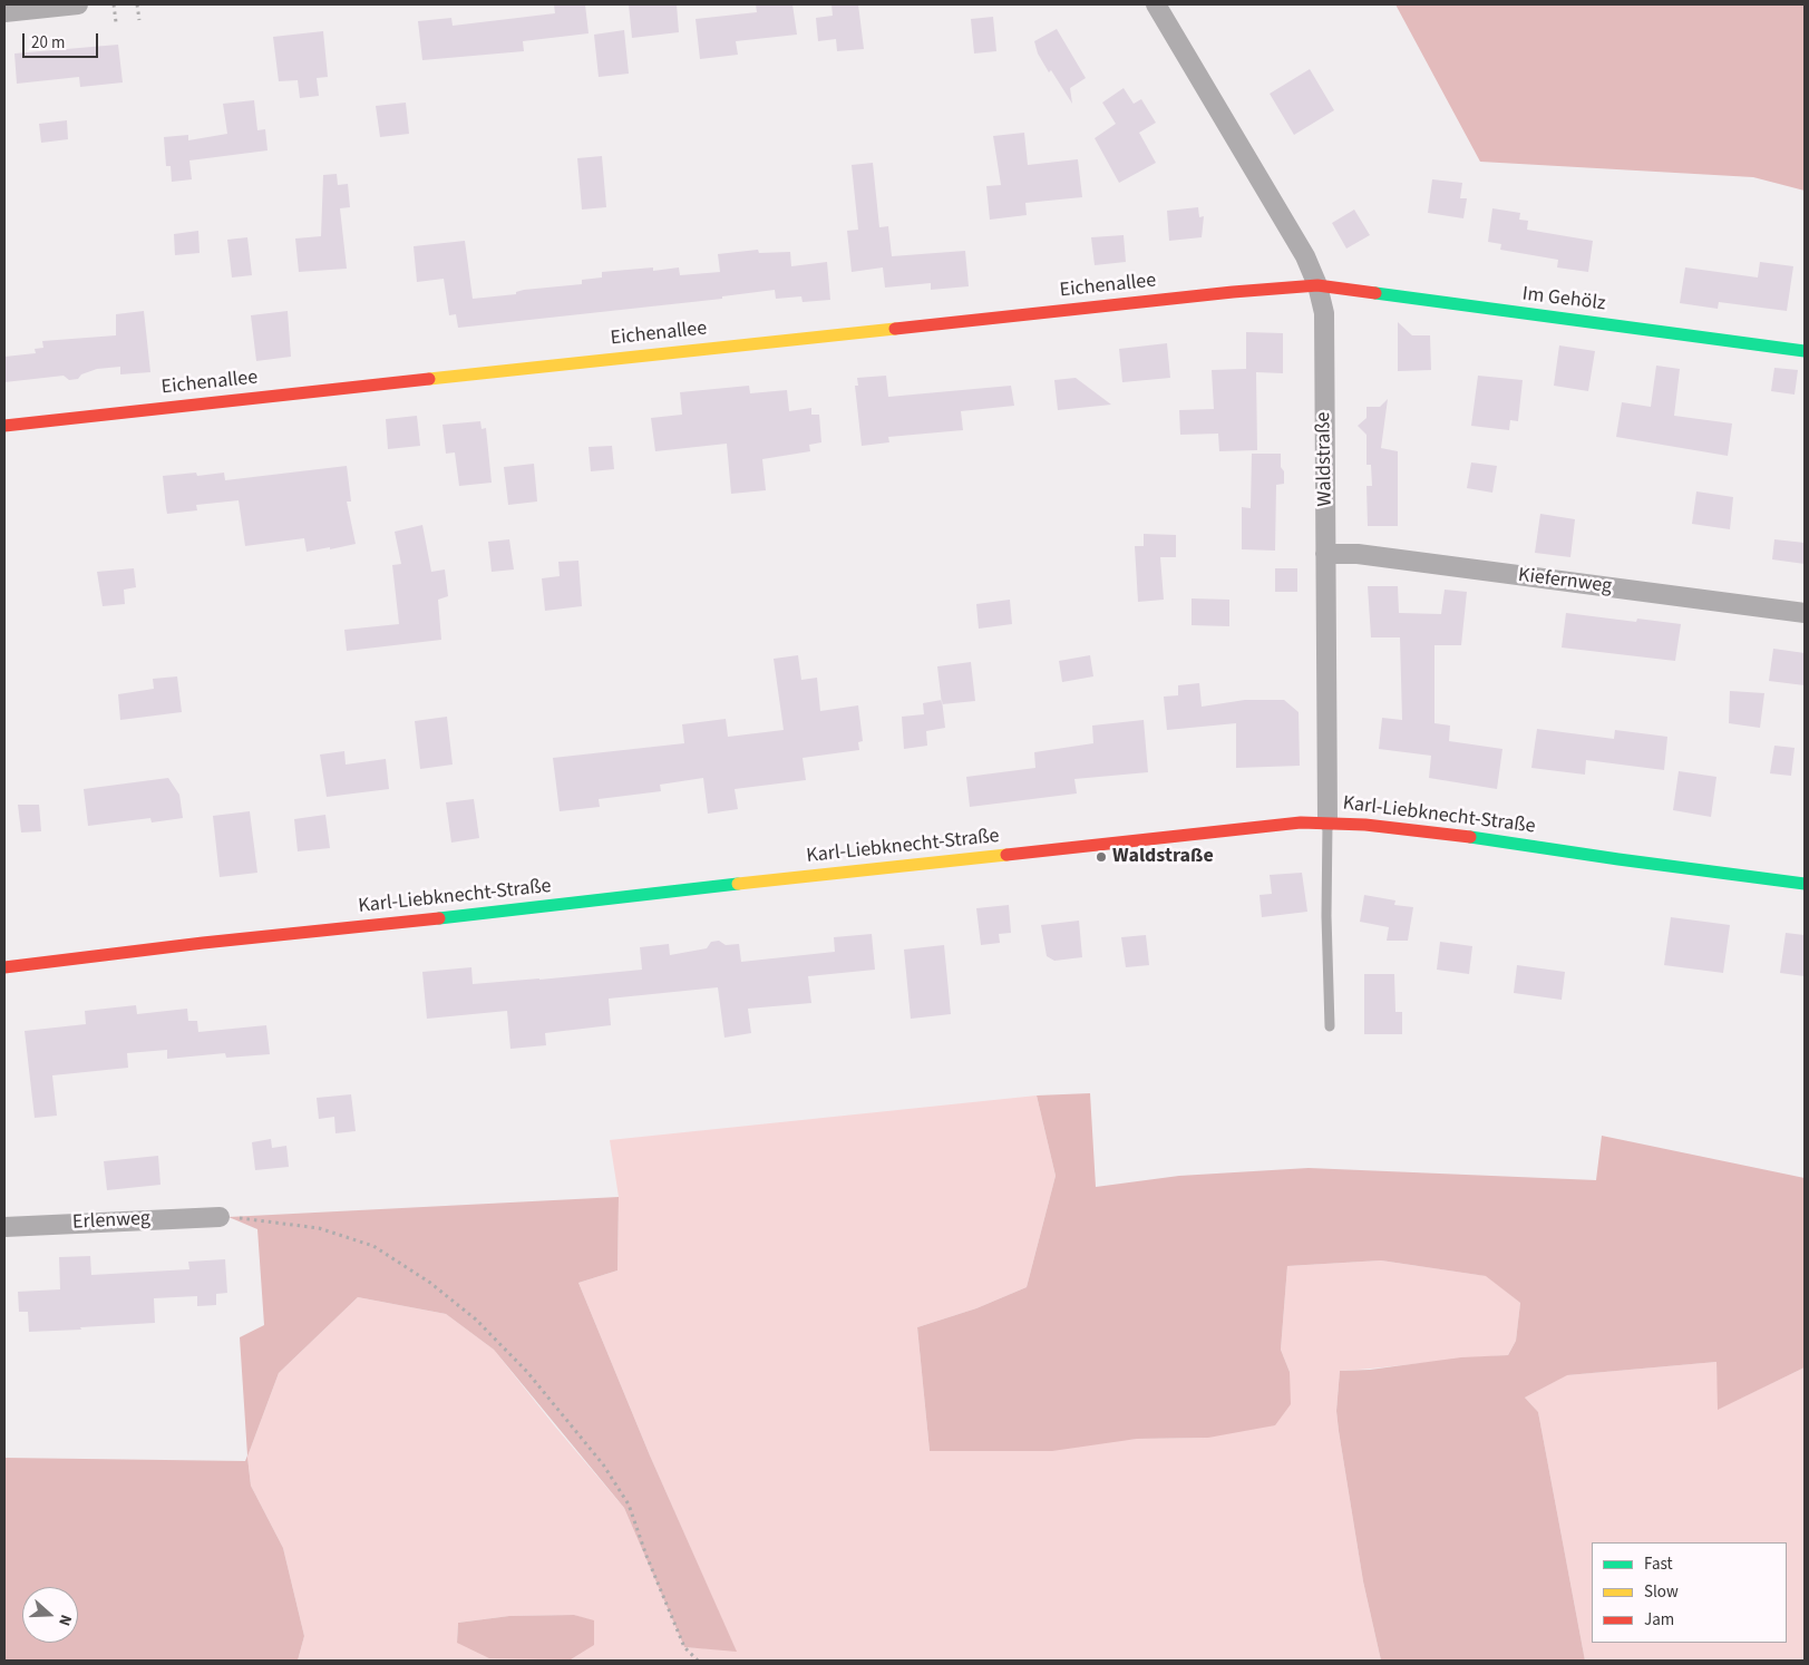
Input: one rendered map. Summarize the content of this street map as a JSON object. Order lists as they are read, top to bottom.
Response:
{
  "streets": {
    "street": [
      "Eichenallee",
      "Im Gehölz",
      "Waldstraße",
      "Kiefernweg",
      "Karl-Liebknecht-Straße",
      "Erlenweg"
    ]
  },
  "crossings": [
    ["Eichenallee", "Im Gehölz"],
    ["Eichenallee", "Waldstraße"],
    ["Im Gehölz", "Waldstraße"],
    ["Waldstraße", "Kiefernweg"],
    ["Waldstraße", "Karl-Liebknecht-Straße"]
  ],
  "places": ["Waldstraße"],
  "legend": ["Fast", "Slow", "Jam"],
  "scale_bar": "20 m",
  "north": "right"
}
